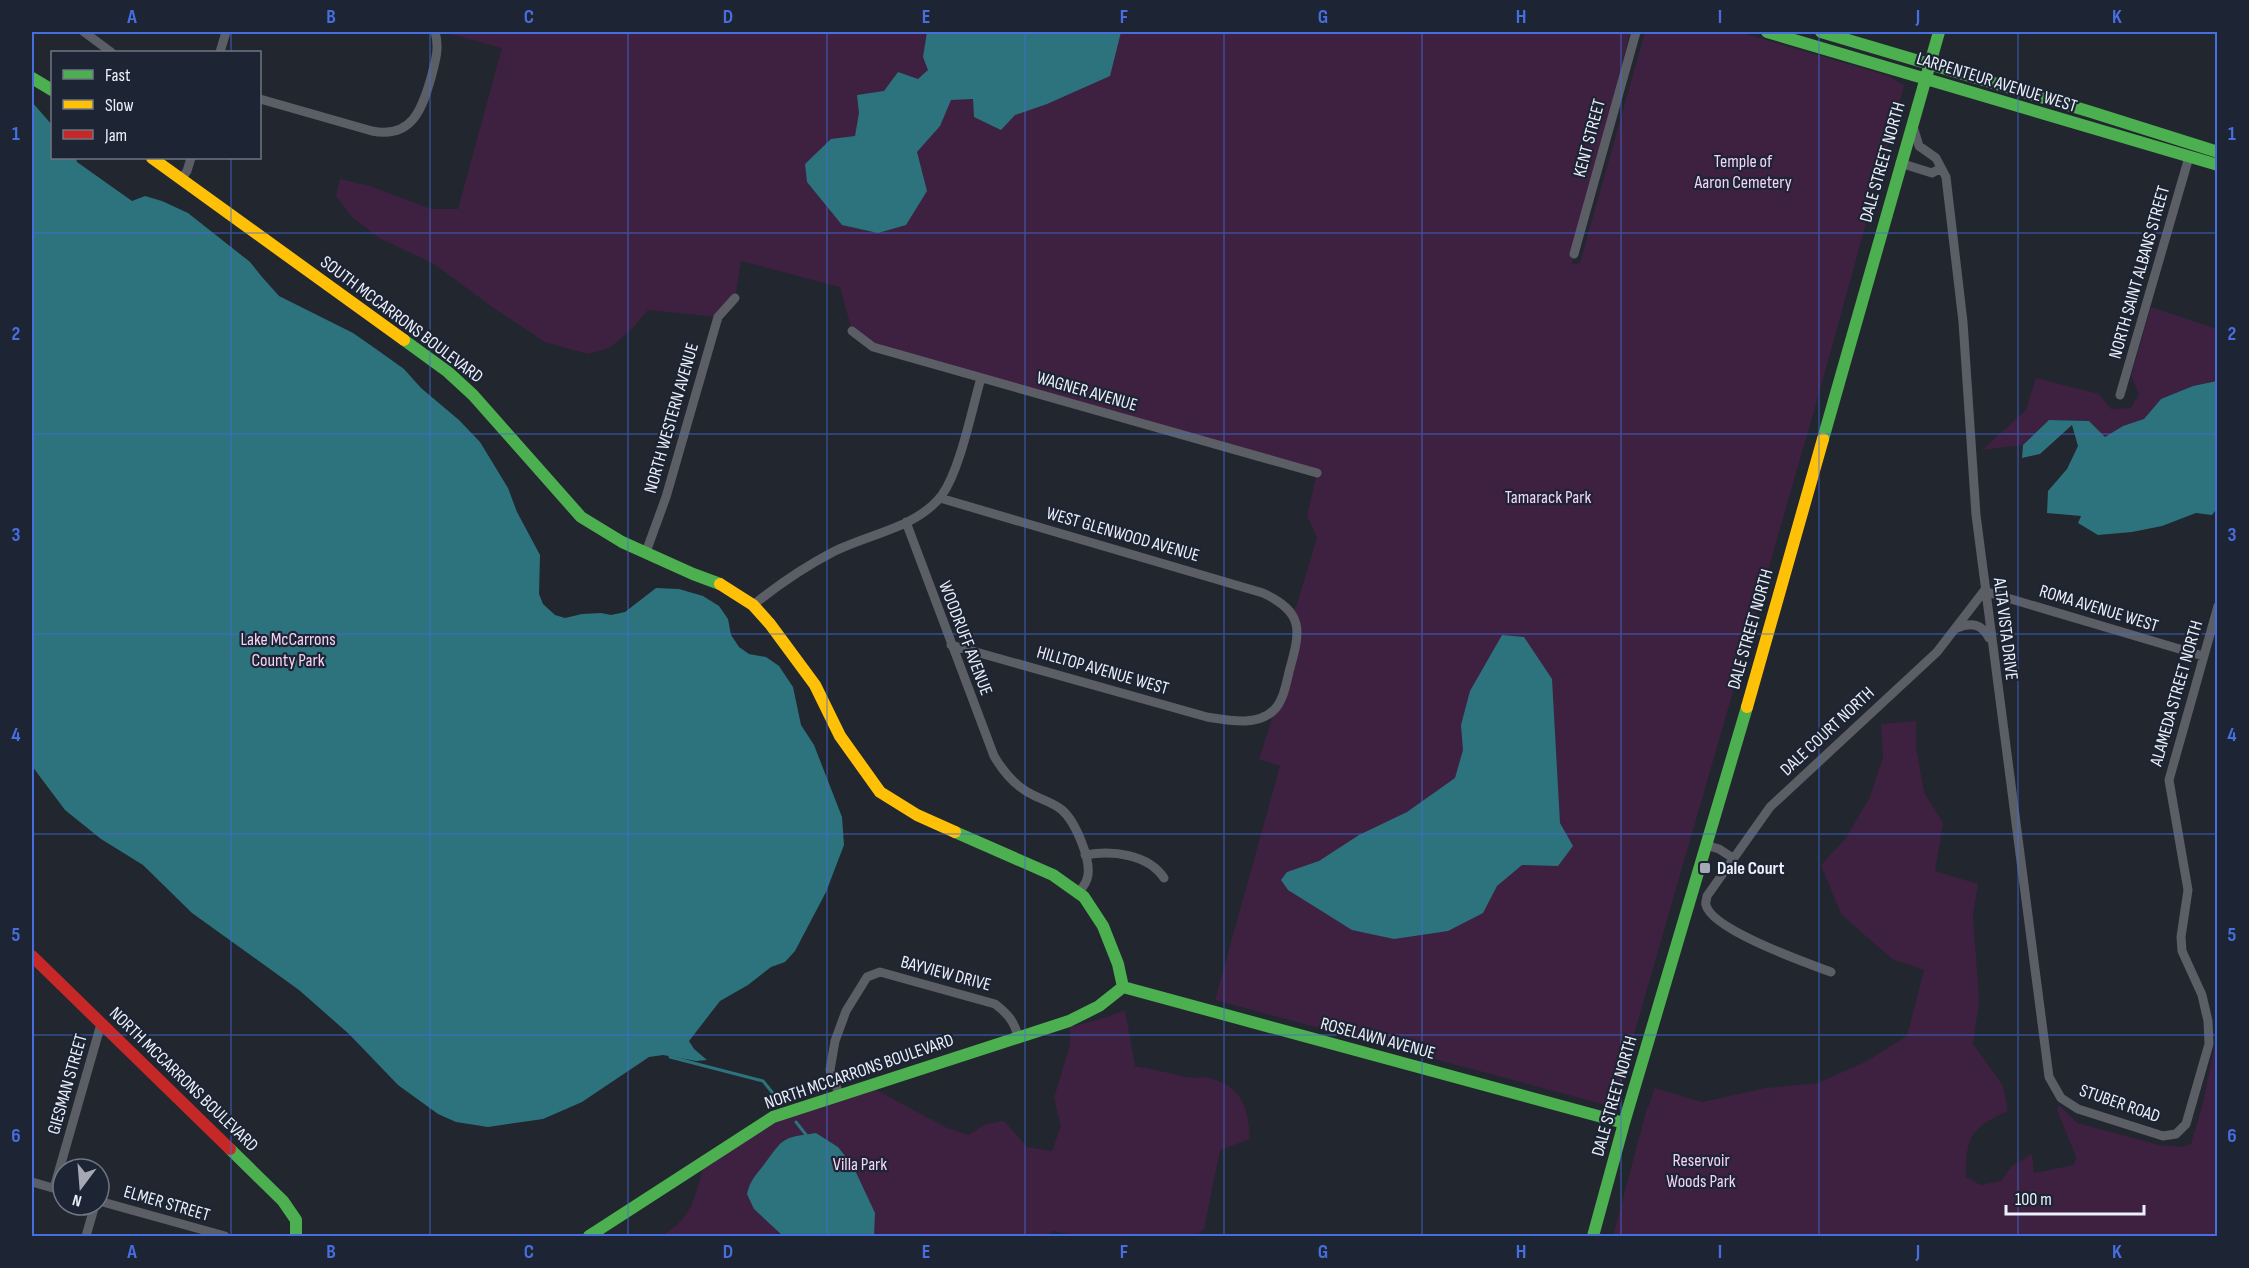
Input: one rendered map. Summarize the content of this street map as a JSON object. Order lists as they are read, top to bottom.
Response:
{
  "streets": {
    "street": [
      "LARPENTEUR AVENUE WEST",
      "KENT STREET",
      "DALE STREET NORTH",
      "NORTH SAINT ALBANS STREET",
      "SOUTH MCCARRONS BOULEVARD",
      "WAGNER AVENUE",
      "NORTH WESTERN AVENUE",
      "WEST GLENWOOD AVENUE",
      "ROMA AVENUE WEST",
      "ALTA VISTA DRIVE",
      "WOODRUFF AVENUE",
      "HILLTOP AVENUE WEST",
      "ALAMEDA STREET NORTH",
      "DALE COURT NORTH",
      "BAYVIEW DRIVE",
      "ROSELAWN AVENUE",
      "NORTH MCCARRONS BOULEVARD",
      "GIESMAN STREET",
      "STUBER ROAD",
      "ELMER STREET"
    ]
  },
  "crossings": [
    ["LARPENTEUR AVENUE WEST", "DALE STREET NORTH"],
    ["LARPENTEUR AVENUE WEST", "NORTH SAINT ALBANS STREET"],
    ["DALE STREET NORTH", "ROSELAWN AVENUE"],
    ["SOUTH MCCARRONS BOULEVARD", "NORTH WESTERN AVENUE"],
    ["SOUTH MCCARRONS BOULEVARD", "WOODRUFF AVENUE"],
    ["SOUTH MCCARRONS BOULEVARD", "ROSELAWN AVENUE"],
    ["SOUTH MCCARRONS BOULEVARD", "NORTH MCCARRONS BOULEVARD"],
    ["WEST GLENWOOD AVENUE", "HILLTOP AVENUE WEST"],
    ["ROMA AVENUE WEST", "ALTA VISTA DRIVE"],
    ["ROMA AVENUE WEST", "ALAMEDA STREET NORTH"],
    ["ROMA AVENUE WEST", "DALE COURT NORTH"],
    ["ALTA VISTA DRIVE", "DALE COURT NORTH"],
    ["ALTA VISTA DRIVE", "STUBER ROAD"],
    ["WOODRUFF AVENUE", "HILLTOP AVENUE WEST"],
    ["ALAMEDA STREET NORTH", "STUBER ROAD"],
    ["BAYVIEW DRIVE", "NORTH MCCARRONS BOULEVARD"],
    ["ROSELAWN AVENUE", "NORTH MCCARRONS BOULEVARD"],
    ["NORTH MCCARRONS BOULEVARD", "GIESMAN STREET"]
  ],
  "parks": [
    "Temple of Aaron Cemetery",
    "Tamarack Park",
    "Lake McCarrons County Park",
    "Reservoir Woods Park",
    "Villa Park"
  ],
  "places": {
    "transit": ["Dale Court"]
  },
  "legend": ["Fast", "Slow", "Jam"],
  "scale_bar": "100 m",
  "north": "bottom",
  "grid": {
    "columns": [
      "A",
      "B",
      "C",
      "D",
      "E",
      "F",
      "G",
      "H",
      "I",
      "J",
      "K"
    ],
    "rows": [
      "1",
      "2",
      "3",
      "4",
      "5",
      "6"
    ]
  }
}
